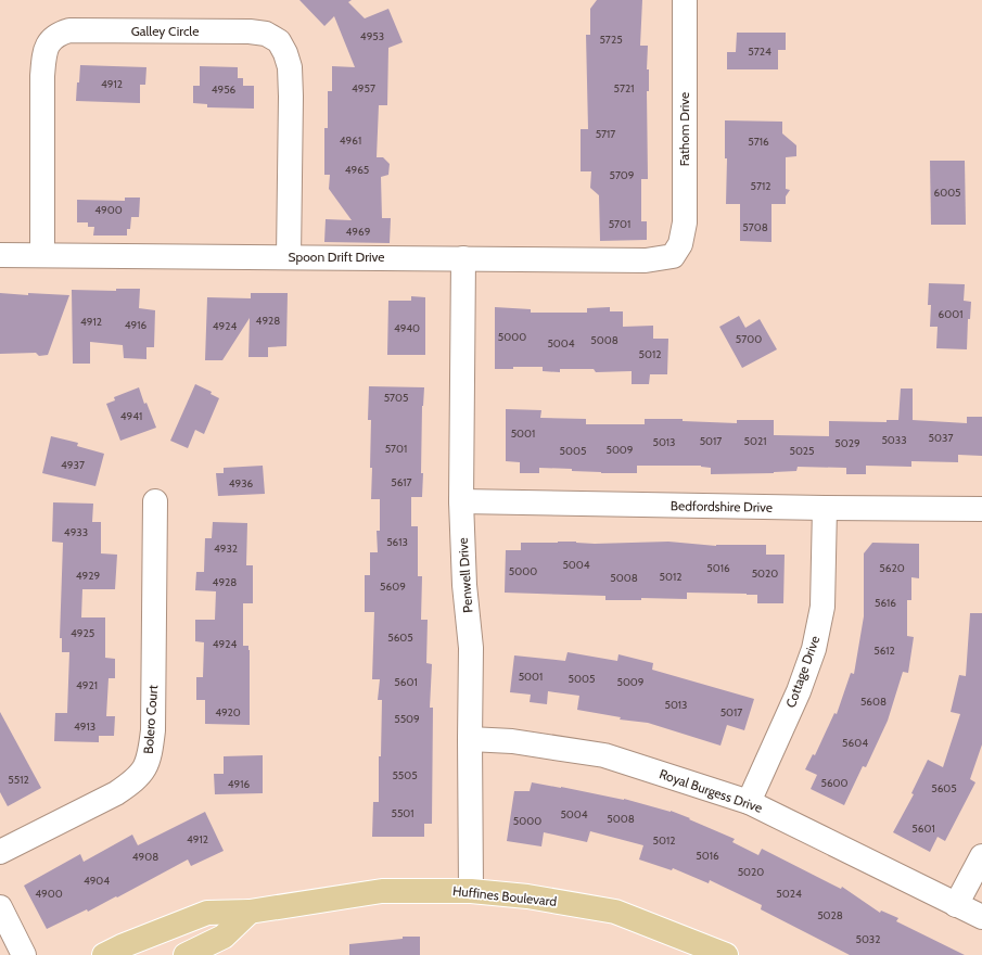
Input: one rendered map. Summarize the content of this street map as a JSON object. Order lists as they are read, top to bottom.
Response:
{
  "streets": {
    "main road": ["Huffines Boulevard"],
    "street": [
      "Galley Circle",
      "Fathom Drive",
      "Spoon Drift Drive",
      "Bedfordshire Drive",
      "Penwell Drive",
      "Cottage Drive",
      "Bolero Court",
      "Royal Burgess Drive"
    ]
  },
  "crossings": [
    ["Galley Circle", "Spoon Drift Drive"],
    ["Fathom Drive", "Spoon Drift Drive"],
    ["Spoon Drift Drive", "Penwell Drive"],
    ["Bedfordshire Drive", "Penwell Drive"],
    ["Bedfordshire Drive", "Cottage Drive"],
    ["Penwell Drive", "Royal Burgess Drive"],
    ["Penwell Drive", "Huffines Boulevard"],
    ["Cottage Drive", "Royal Burgess Drive"]
  ],
  "house_numbers": [
    "4953",
    "5725",
    "5724",
    "4912",
    "4957",
    "5721",
    "4956",
    "5717",
    "4961",
    "5716",
    "4965",
    "5709",
    "5712",
    "6005",
    "4900",
    "5701",
    "5708",
    "4969",
    "6001",
    "4928",
    "4912",
    "4916",
    "4924",
    "4940",
    "5000",
    "5700",
    "5008",
    "5004",
    "5012",
    "5705",
    "4941",
    "5001",
    "5037",
    "5033",
    "5017",
    "5021",
    "5013",
    "5029",
    "5701",
    "5009",
    "5005",
    "5025",
    "4937",
    "5617",
    "4936",
    "4933",
    "5613",
    "4932",
    "5004",
    "5016",
    "5620",
    "5000",
    "5020",
    "4929",
    "5012",
    "5008",
    "4928",
    "5609",
    "5616",
    "4925",
    "5605",
    "4924",
    "5612",
    "5001",
    "5005",
    "5601",
    "5009",
    "4921",
    "5608",
    "5013",
    "4920",
    "5017",
    "5509",
    "4913",
    "5604",
    "5505",
    "5512",
    "5600",
    "4916",
    "5605",
    "5501",
    "5004",
    "5008",
    "5000",
    "5601",
    "4912",
    "5012",
    "5016",
    "4908",
    "5020",
    "4904",
    "4900",
    "5024",
    "5028",
    "5032"
  ]
}
